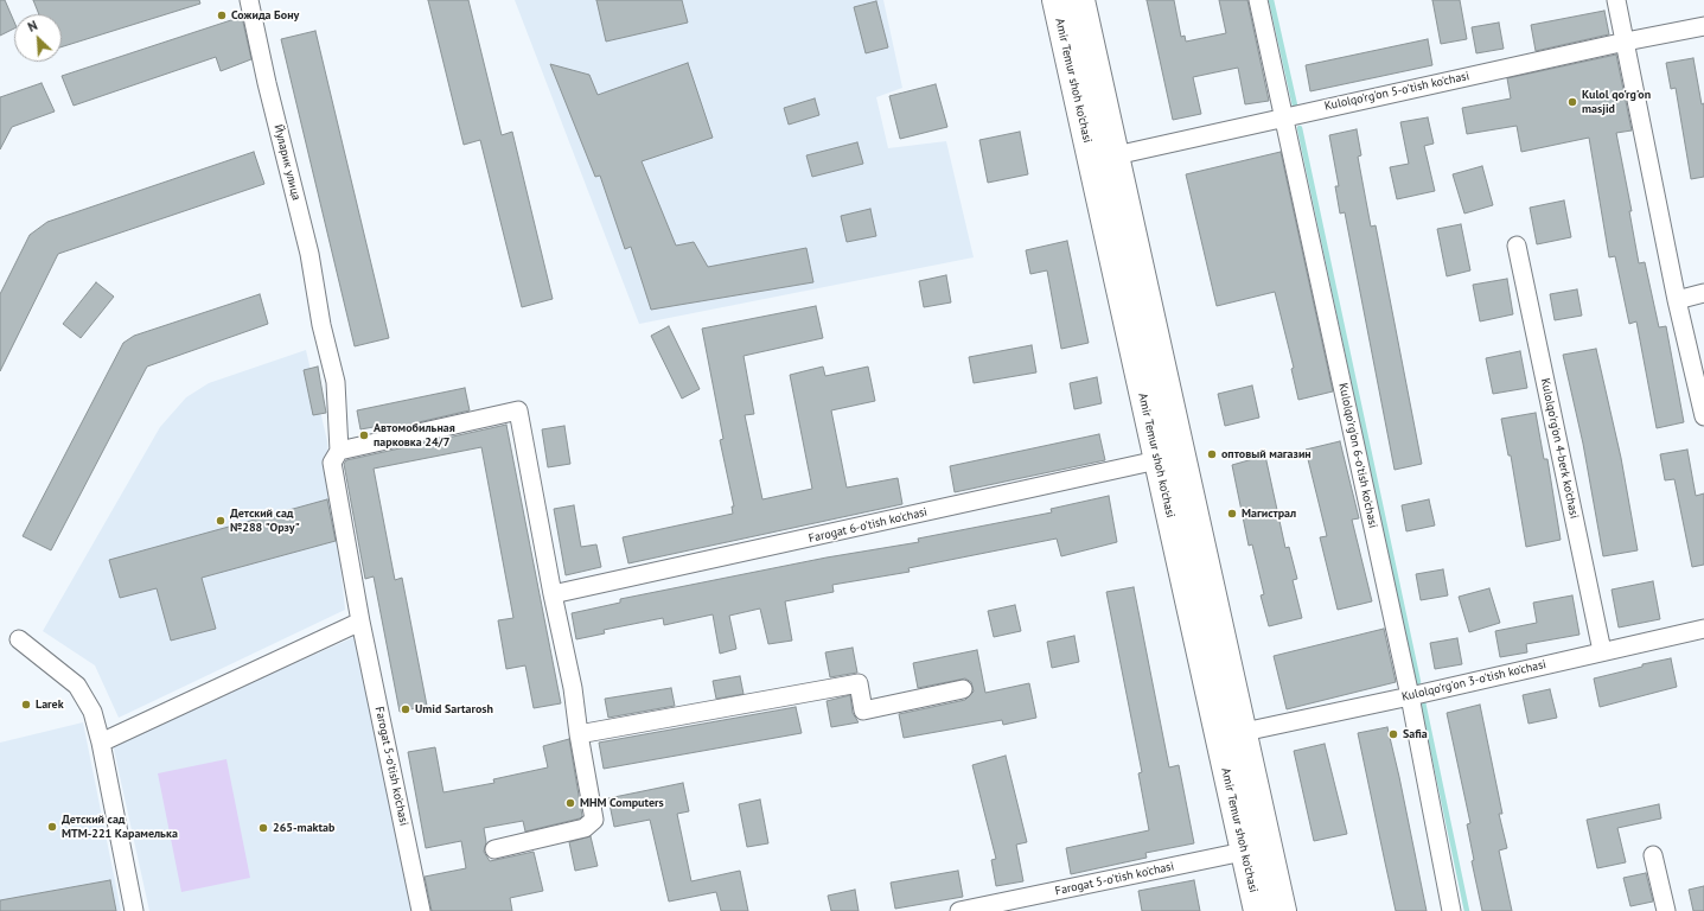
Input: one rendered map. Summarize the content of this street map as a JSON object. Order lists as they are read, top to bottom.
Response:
{
  "streets": {
    "main road": ["Amir Temur shoh ko'chasi"],
    "street": [
      "Kulolqo'rg'on 5-o'tish ko'chasi",
      "Йуларик улица",
      "Kulolqo'rg'on 4-berk ko'chasi",
      "Kulolqo'rg'on 6-o'tish ko'chasi",
      "Farogat 6-o'tish ko'chasi",
      "Kulolqo'rg'on 3-o'tish ko'chasi",
      "Farogat 5-o'tish ko'chasi"
    ]
  },
  "crossings": [
    ["Amir Temur shoh ko'chasi", "Kulolqo'rg'on 5-o'tish ko'chasi"],
    ["Amir Temur shoh ko'chasi", "Farogat 6-o'tish ko'chasi"],
    ["Amir Temur shoh ko'chasi", "Farogat 5-o'tish ko'chasi"],
    ["Kulolqo'rg'on 5-o'tish ko'chasi", "Kulolqo'rg'on 6-o'tish ko'chasi"],
    ["Йуларик улица", "Farogat 5-o'tish ko'chasi"],
    ["Kulolqo'rg'on 4-berk ko'chasi", "Kulolqo'rg'on 3-o'tish ko'chasi"],
    ["Kulolqo'rg'on 6-o'tish ko'chasi", "Kulolqo'rg'on 3-o'tish ko'chasi"]
  ],
  "places": [
    "Сожида Бону",
    "Kulol qo'rg'on masjid",
    "Автомобильная парковка 24/7",
    "оптовый магазин",
    "Магистрал",
    "Детский сад №288 \"Орзу\"",
    "Larek",
    "Umid Sartarosh",
    "Safia",
    "MHM Computers",
    "Детский сад МТМ-221 Карамелька",
    "265-maktab"
  ],
  "north": "top left"
}
